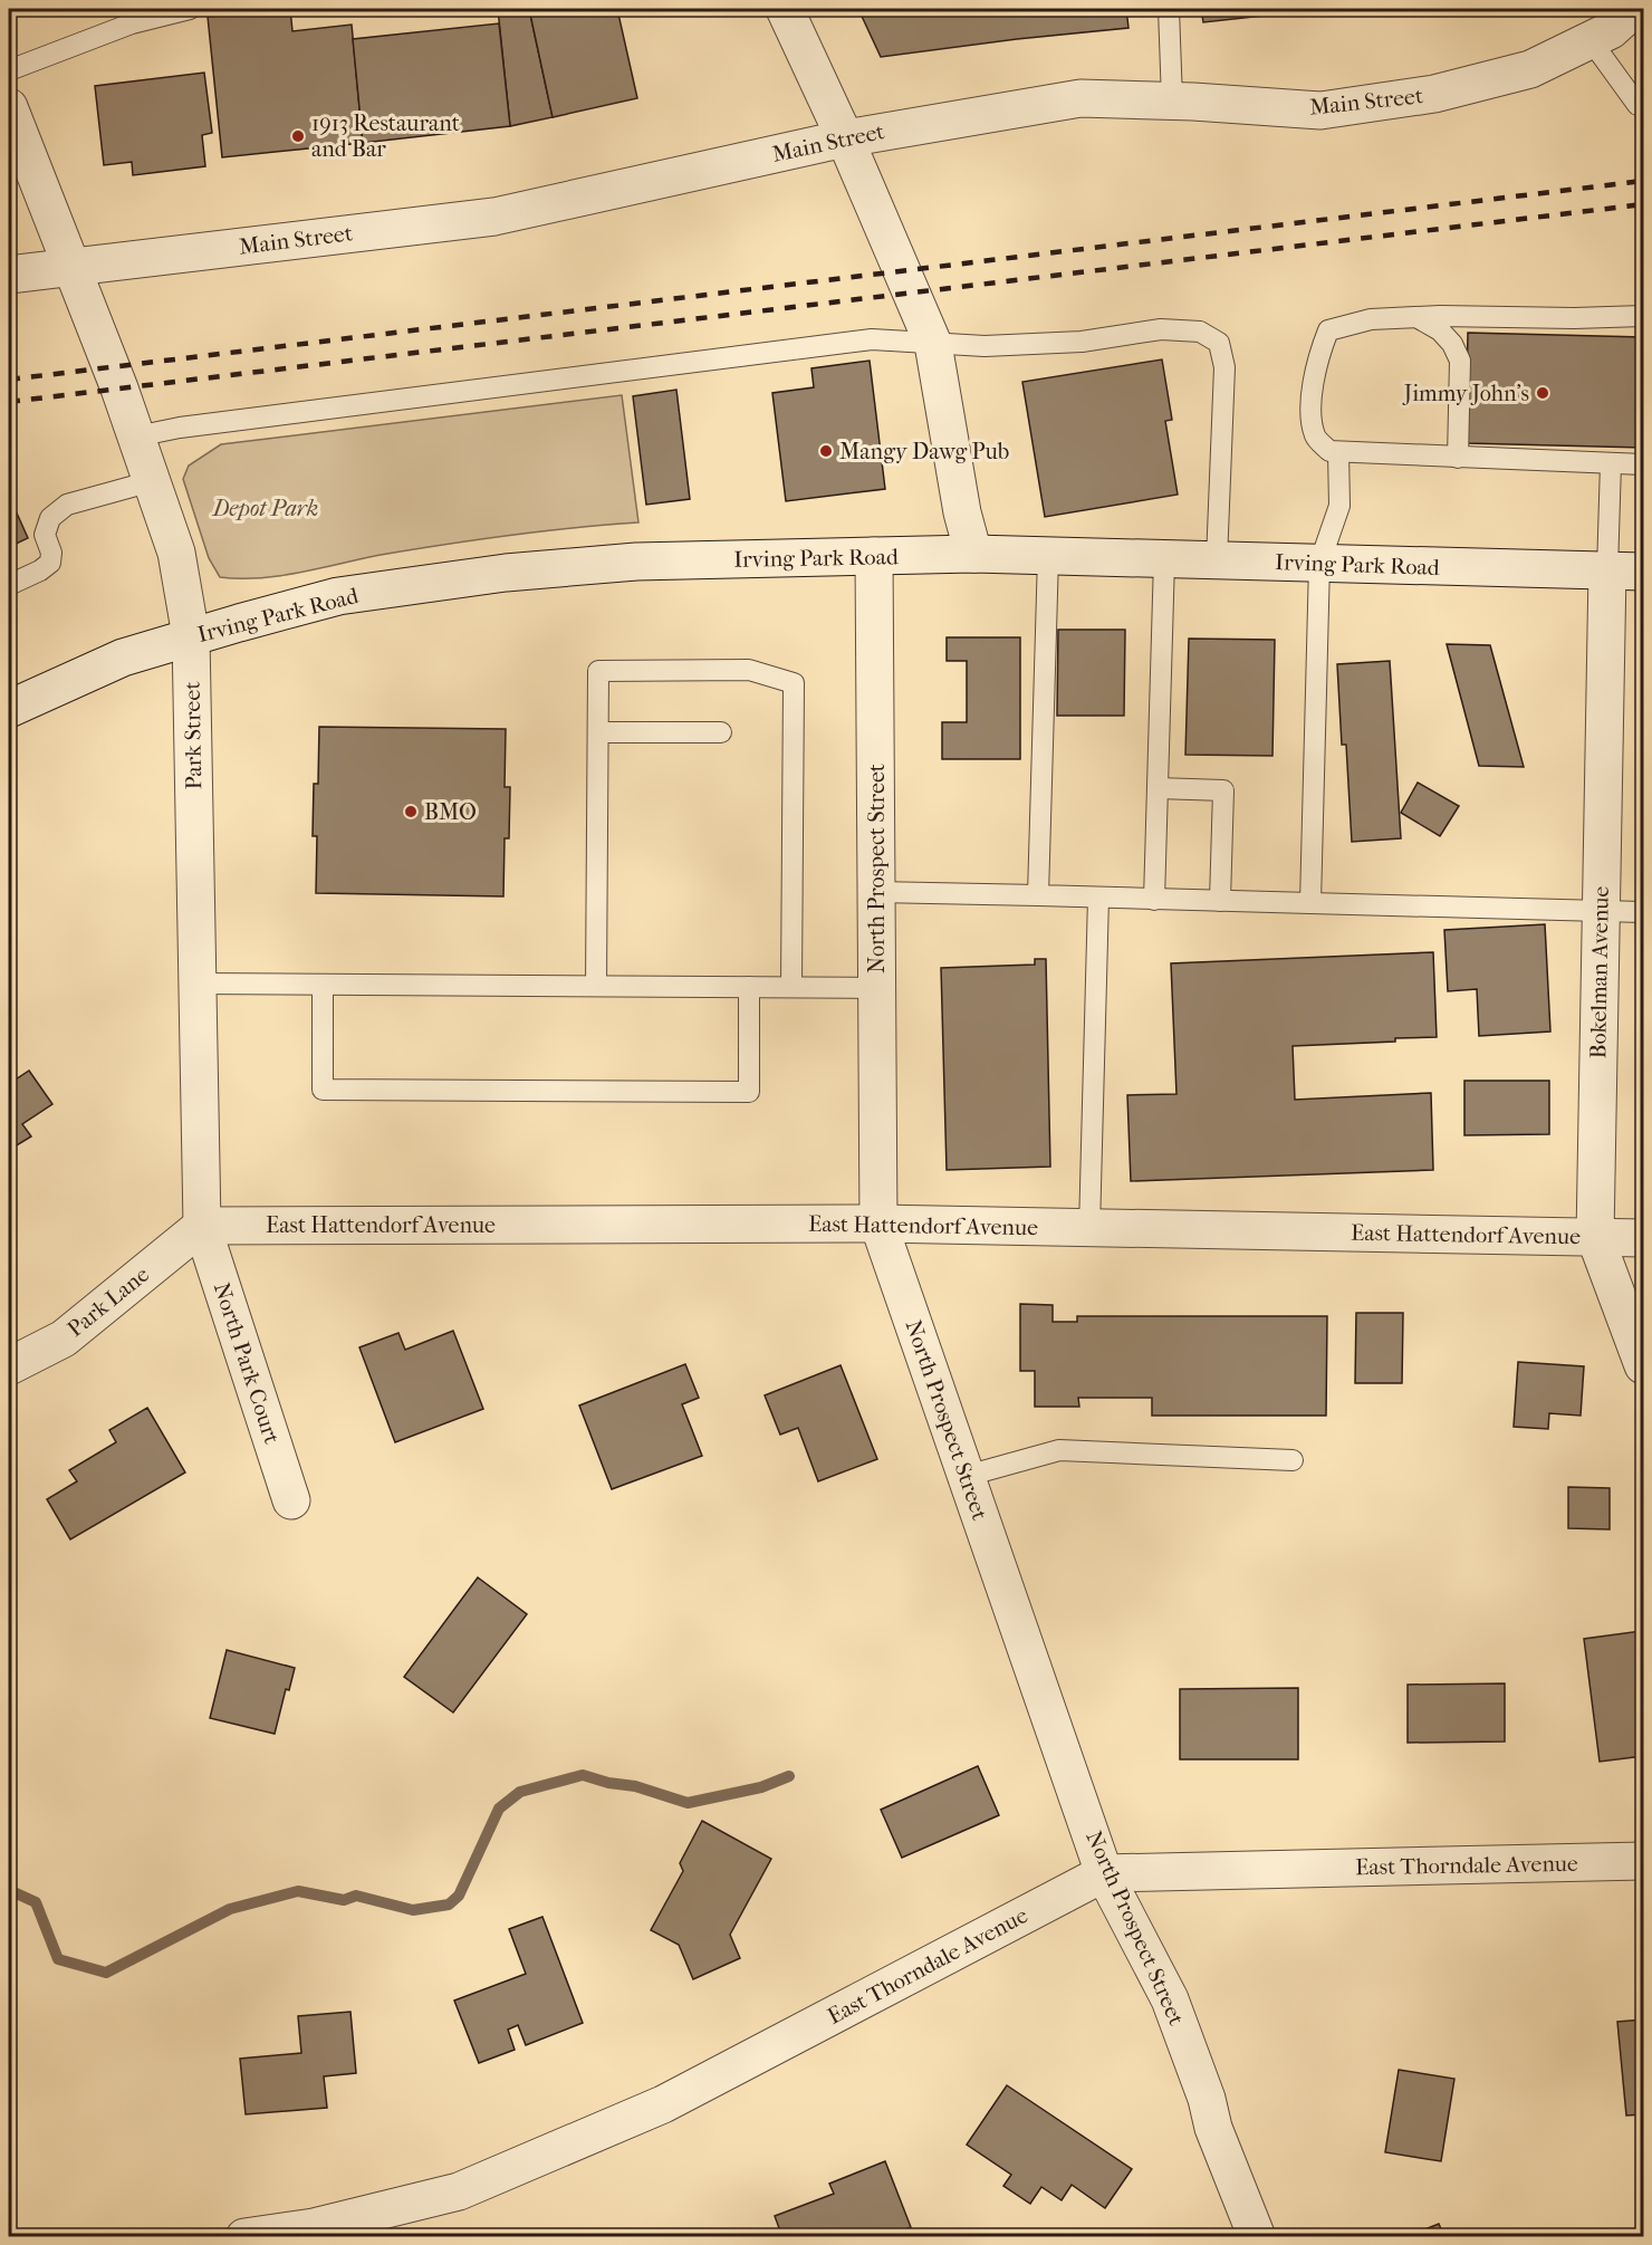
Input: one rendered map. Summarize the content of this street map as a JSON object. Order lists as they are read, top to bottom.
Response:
{
  "streets": {
    "street": [
      "Main Street",
      "Irving Park Road",
      "Park Street",
      "North Prospect Street",
      "Bokelman Avenue",
      "East Hattendorf Avenue",
      "Park Lane",
      "North Park Court",
      "East Thorndale Avenue"
    ]
  },
  "crossings": [
    ["Main Street", "Park Street"],
    ["Irving Park Road", "Park Street"],
    ["Irving Park Road", "North Prospect Street"],
    ["Irving Park Road", "Bokelman Avenue"],
    ["Park Street", "East Hattendorf Avenue"],
    ["Park Street", "Park Lane"],
    ["Park Street", "North Park Court"],
    ["North Prospect Street", "East Hattendorf Avenue"],
    ["North Prospect Street", "East Thorndale Avenue"],
    ["Bokelman Avenue", "East Hattendorf Avenue"],
    ["East Hattendorf Avenue", "Park Lane"],
    ["East Hattendorf Avenue", "North Park Court"],
    ["Park Lane", "North Park Court"]
  ],
  "parks": ["Depot Park"],
  "places": [
    "1913 Restaurant and Bar",
    "Jimmy John's",
    "Mangy Dawg Pub",
    "BMO"
  ]
}
